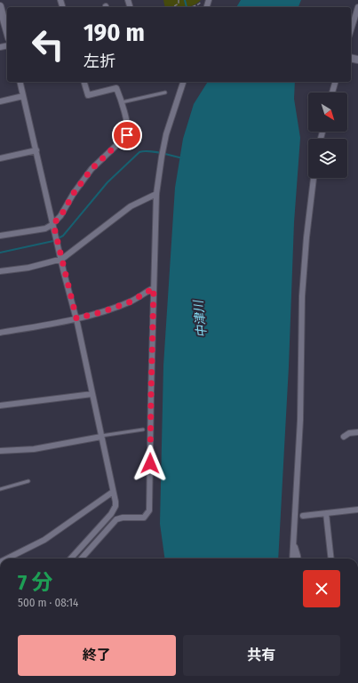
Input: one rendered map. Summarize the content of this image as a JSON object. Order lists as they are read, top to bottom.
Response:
{
  "water": ["中津川"],
  "north": "bottom right",
  "page": {
    "turn": ["190 m", "左折"],
    "heading": ["7 分", "500 m · 08:14"],
    "buttons": ["終了", "共有"]
  }
}
